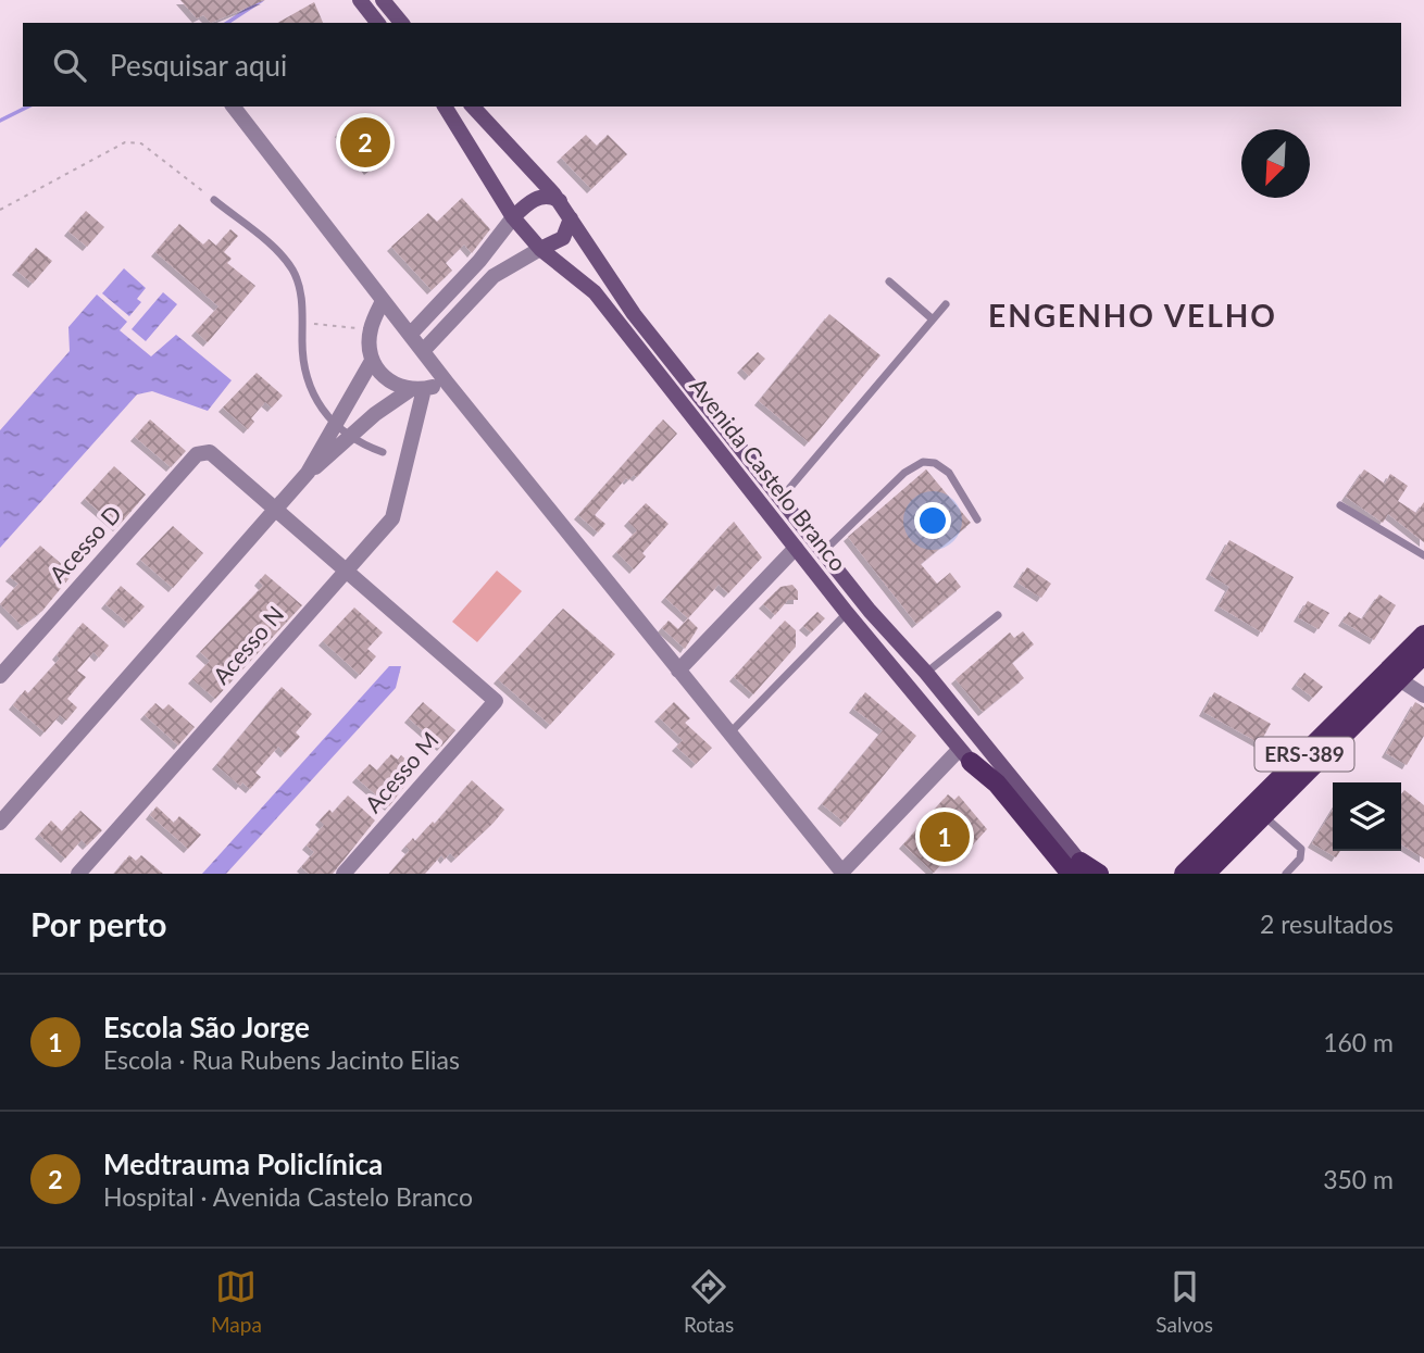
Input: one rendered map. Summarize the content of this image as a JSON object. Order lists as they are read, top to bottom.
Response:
{
  "streets": {
    "main road": ["Avenida Castelo Branco", "ERS-389"],
    "street": ["Acesso D", "Acesso N", "Acesso M"]
  },
  "crossings": [
    ["Acesso N", "Acesso M"]
  ],
  "districts": ["ENGENHO VELHO"],
  "north": "bottom left",
  "page": {
    "search": "Pesquisar aqui",
    "pins": ["2", "1"],
    "heading": ["Por perto", "2 resultados"],
    "list": [
      {
        "mark": "1",
        "name": "Escola São Jorge",
        "note": "Escola · Rua Rubens Jacinto Elias",
        "value": "160 m"
      },
      {
        "mark": "2",
        "name": "Medtrauma Policlínica",
        "note": "Hospital · Avenida Castelo Branco",
        "value": "350 m"
      }
    ],
    "nav": ["Mapa", "Rotas", "Salvos"]
  }
}
